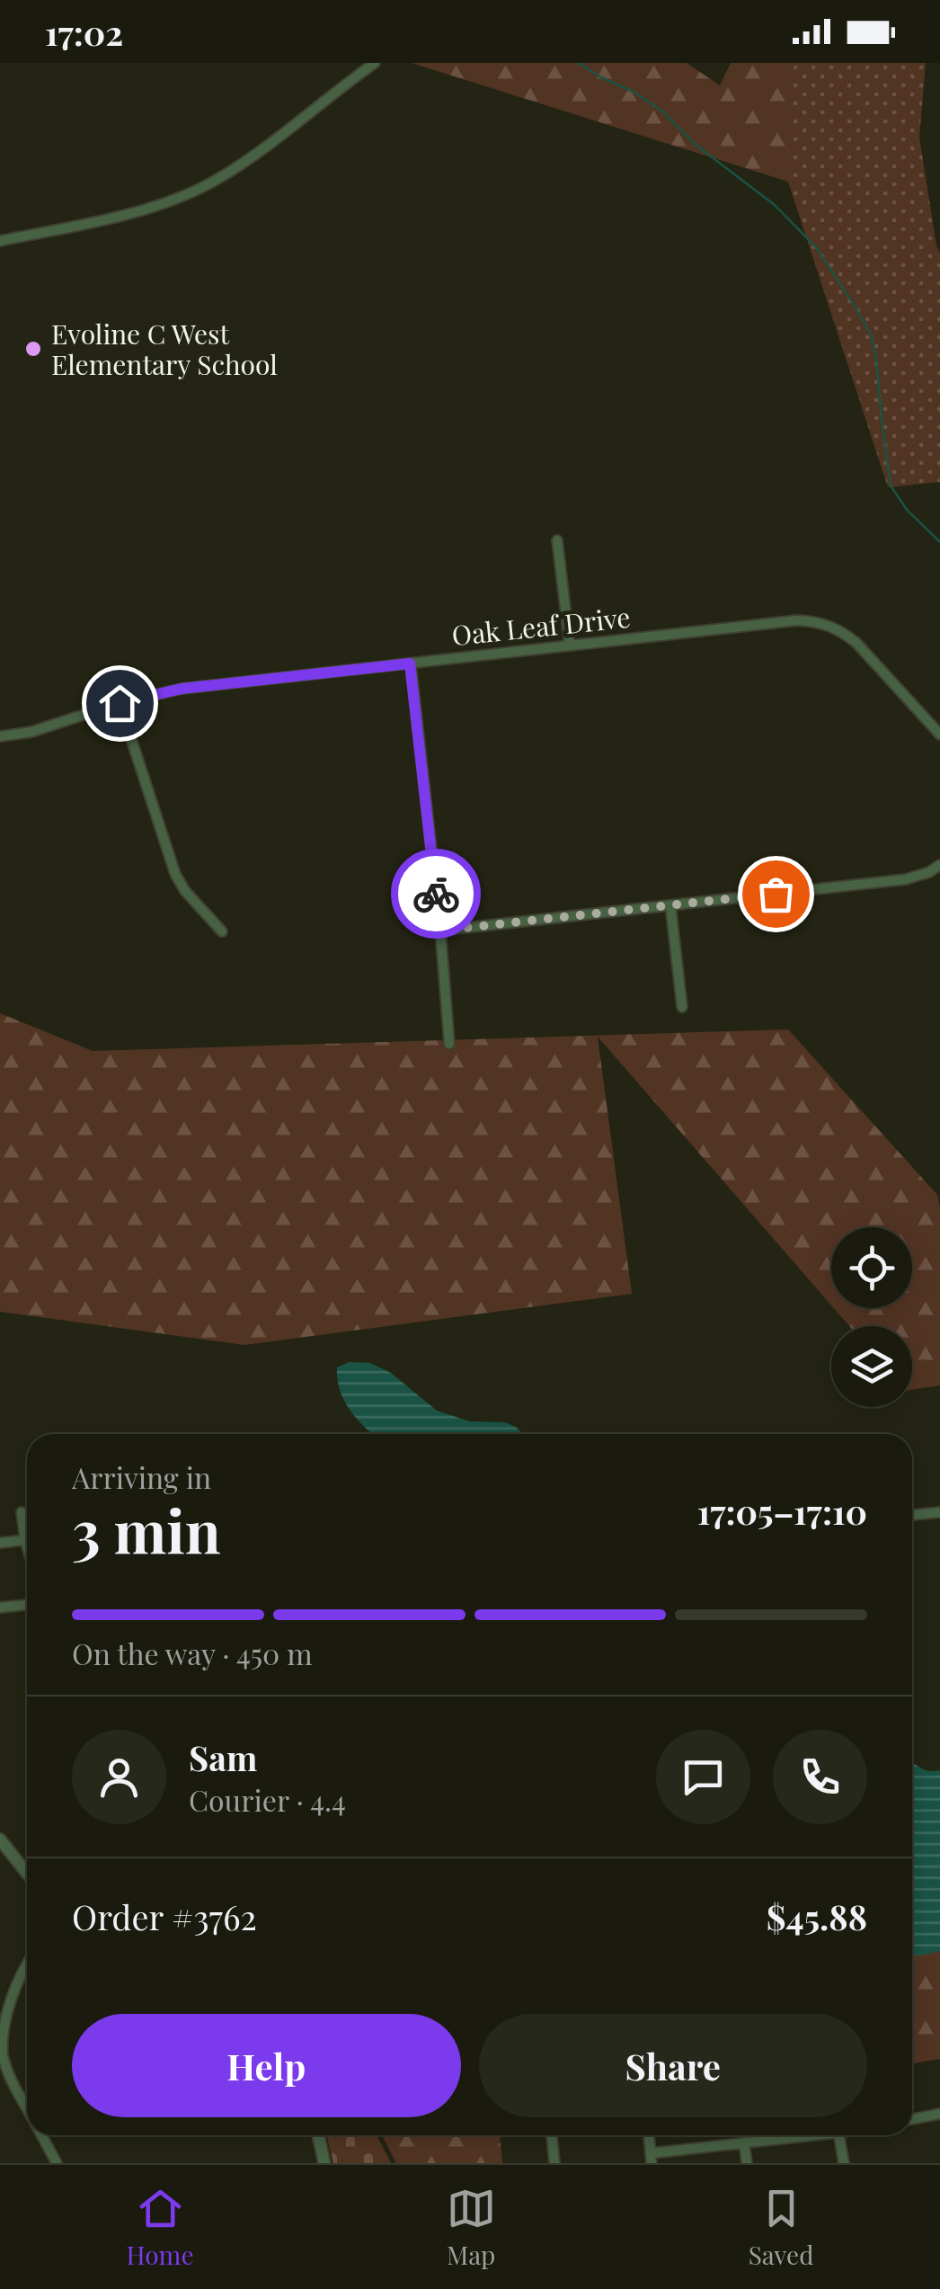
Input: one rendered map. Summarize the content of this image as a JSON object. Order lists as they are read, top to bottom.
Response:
{
  "streets": {
    "street": ["Oak Leaf Drive"]
  },
  "places": ["Evoline C West Elementary School"],
  "page": {
    "status": "17:02",
    "heading": ["3 min", "Arriving in", "17:05–17:10"],
    "panel": [
      "Sam",
      "Courier · 4.4",
      "Order #3762",
      "$45.88"
    ],
    "bar": "On the way · 450 m",
    "buttons": ["Help", "Share"],
    "tabs": ["Home", "Map", "Saved"]
  }
}
